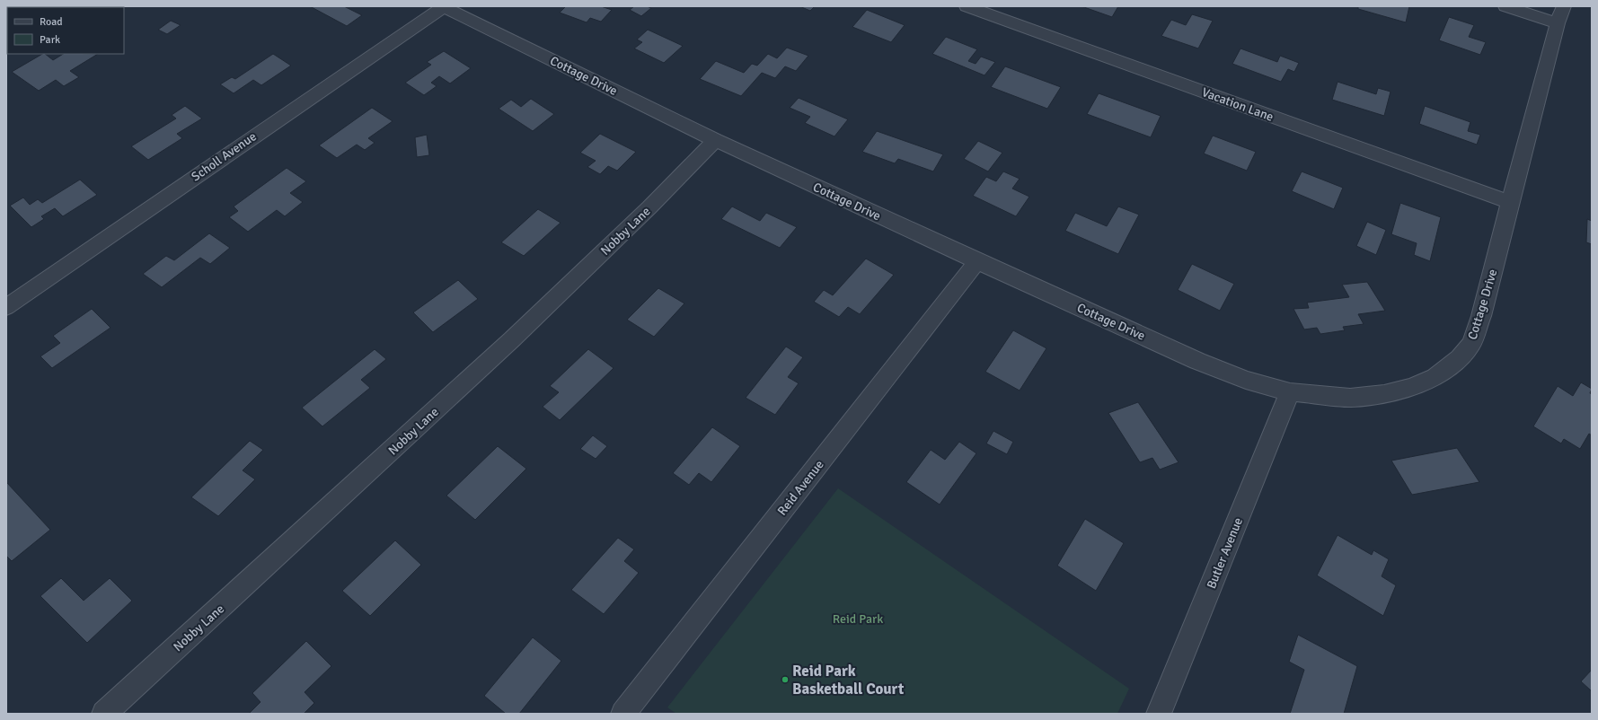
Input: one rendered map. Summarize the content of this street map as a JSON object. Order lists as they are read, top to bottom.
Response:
{
  "streets": {
    "street": [
      "Cottage Drive",
      "Vacation Lane",
      "Scholl Avenue",
      "Nobby Lane",
      "Reid Avenue",
      "Butler Avenue"
    ]
  },
  "crossings": [
    ["Cottage Drive", "Vacation Lane"],
    ["Cottage Drive", "Scholl Avenue"],
    ["Cottage Drive", "Nobby Lane"],
    ["Cottage Drive", "Reid Avenue"],
    ["Cottage Drive", "Butler Avenue"]
  ],
  "parks": ["Reid Park"],
  "places": ["Reid Park Basketball Court"],
  "legend": ["Road", "Park"]
}
